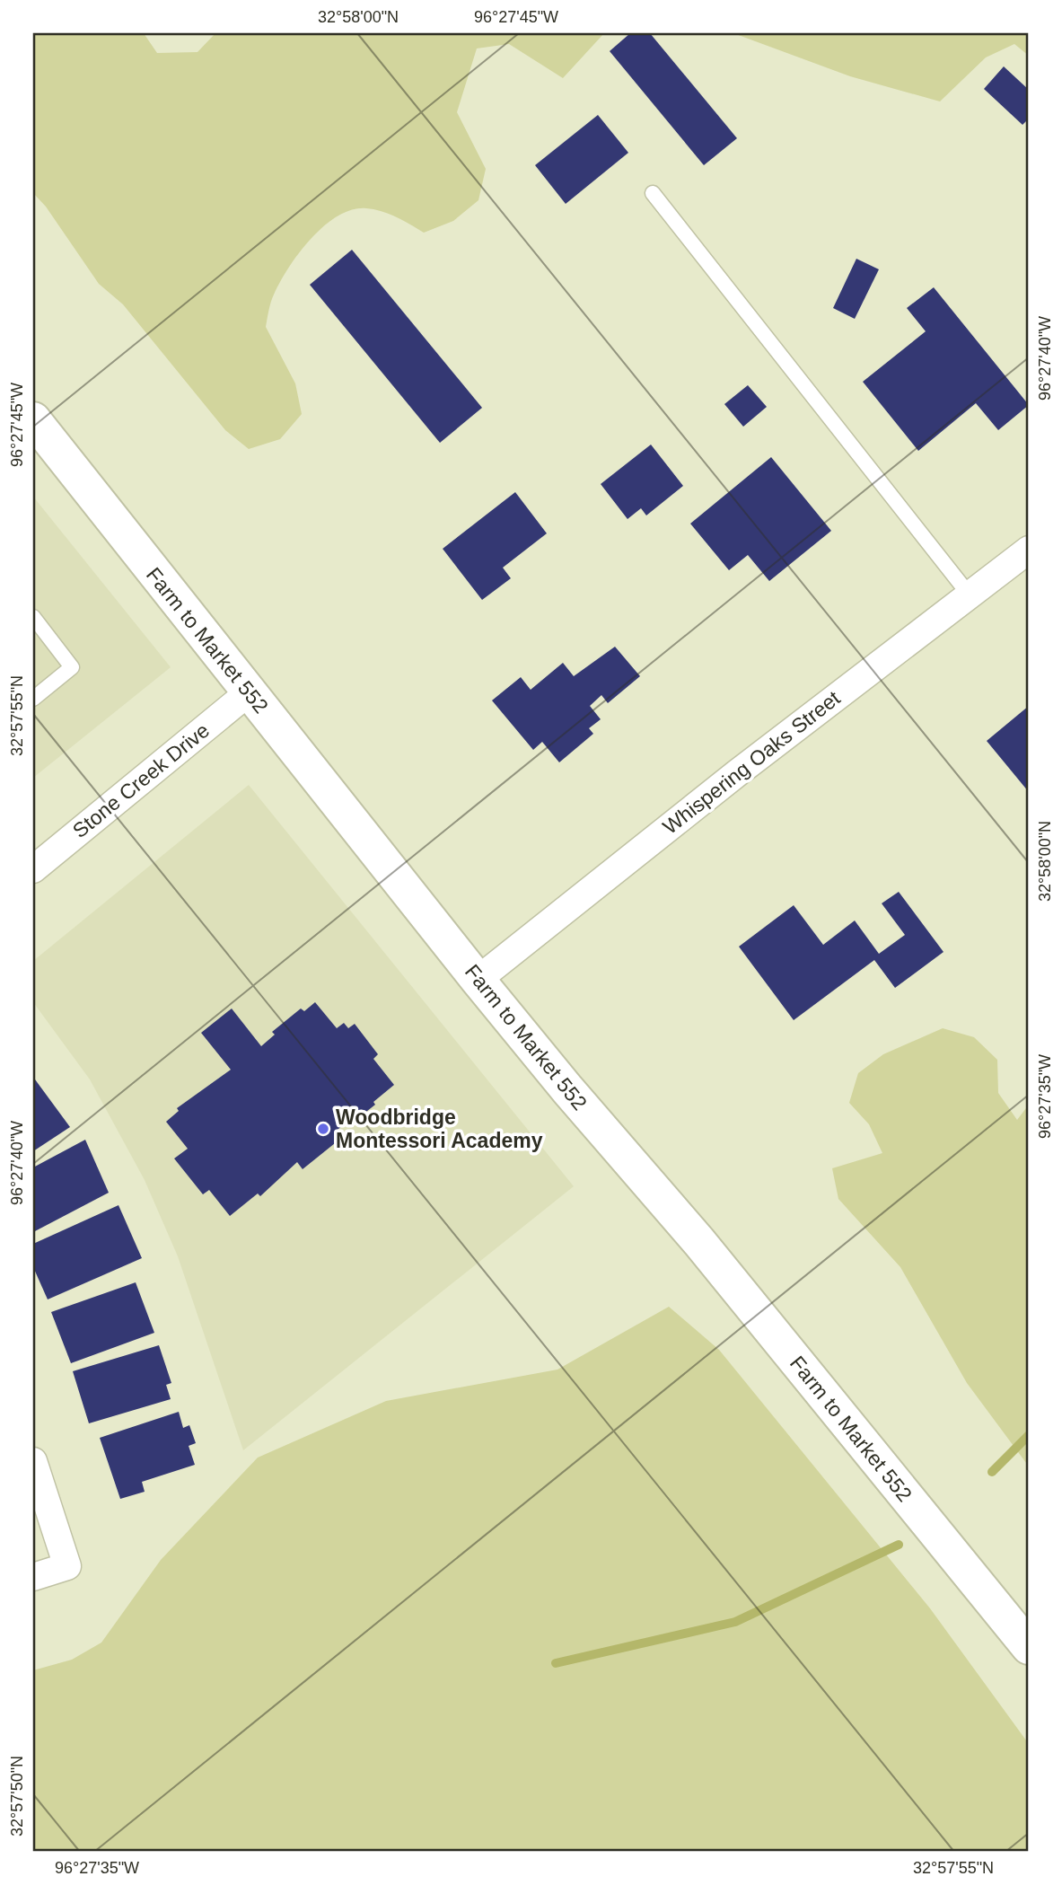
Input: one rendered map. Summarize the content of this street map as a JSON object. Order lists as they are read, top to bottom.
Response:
{
  "streets": {
    "main road": ["Farm to Market 552"],
    "street": ["Whispering Oaks Street", "Stone Creek Drive"]
  },
  "crossings": [
    ["Farm to Market 552", "Whispering Oaks Street"],
    ["Farm to Market 552", "Stone Creek Drive"]
  ],
  "places": ["Woodbridge Montessori Academy"],
  "coordinates": [
    "32°58'00\"N",
    "96°27'45\"W",
    "96°27'40\"W",
    "32°57'55\"N",
    "96°27'35\"W",
    "32°57'50\"N"
  ]
}
